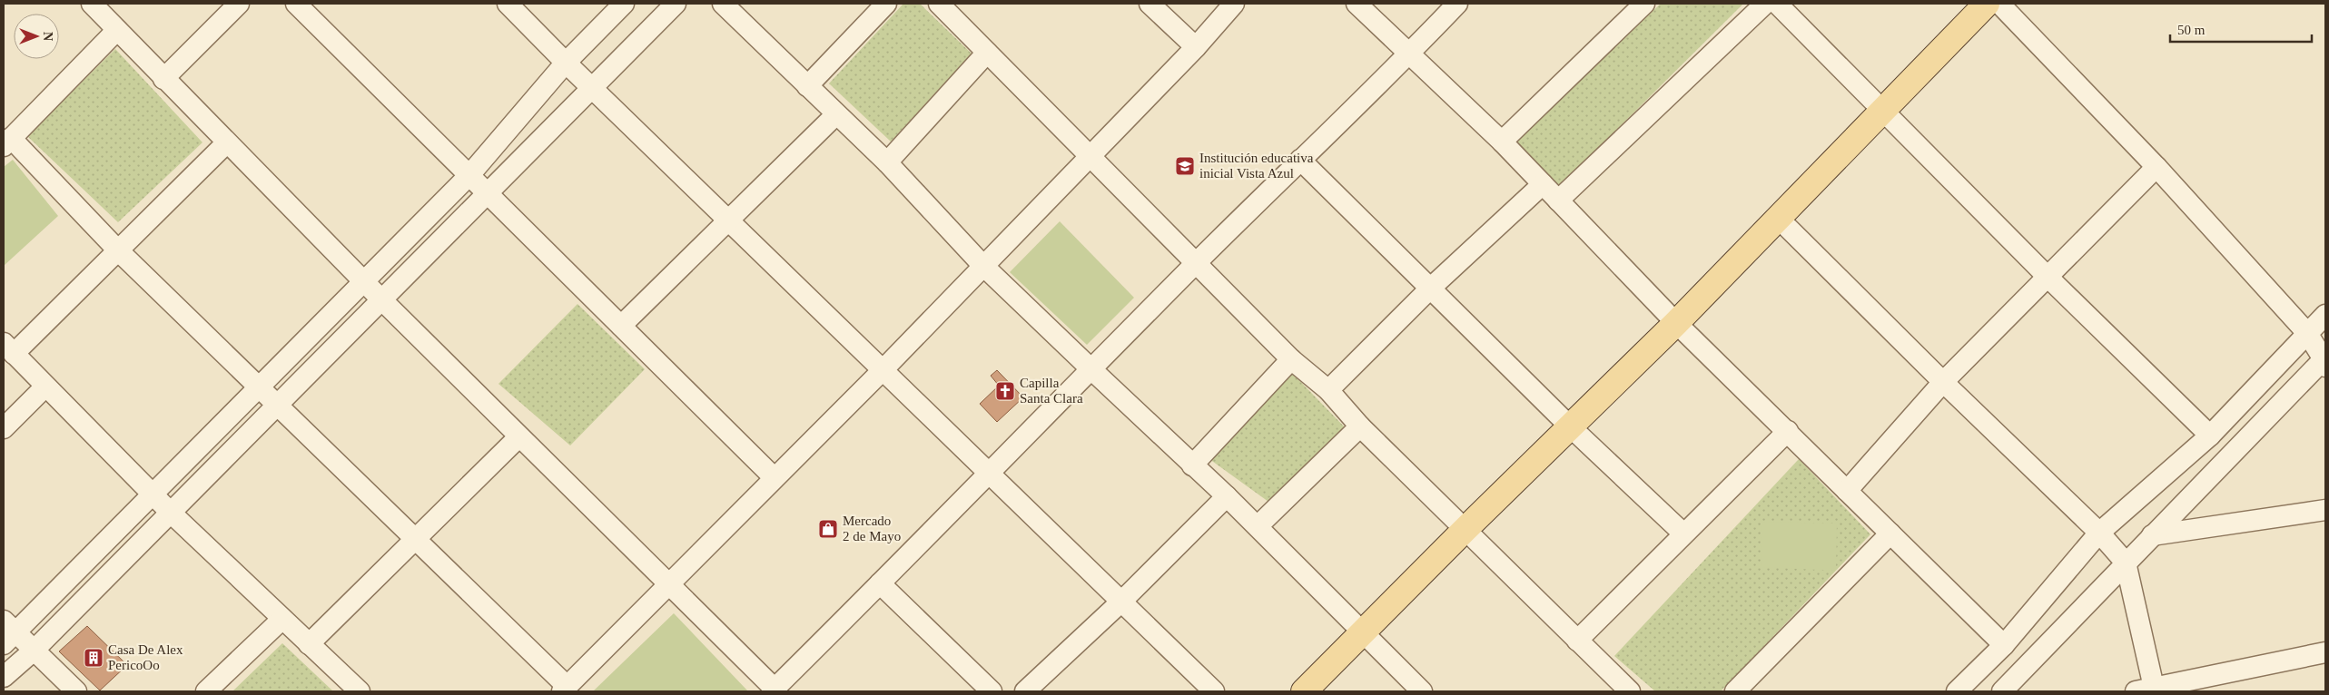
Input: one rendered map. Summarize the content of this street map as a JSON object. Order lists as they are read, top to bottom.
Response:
{
  "places": {
    "school or university": ["Institución educativa inicial Vista Azul"],
    "church": ["Capilla Santa Clara"],
    "shop": ["Mercado 2 de Mayo"],
    "building": ["Casa De Alex PericoOo"]
  },
  "scale_bar": "50 m",
  "north": "right"
}
